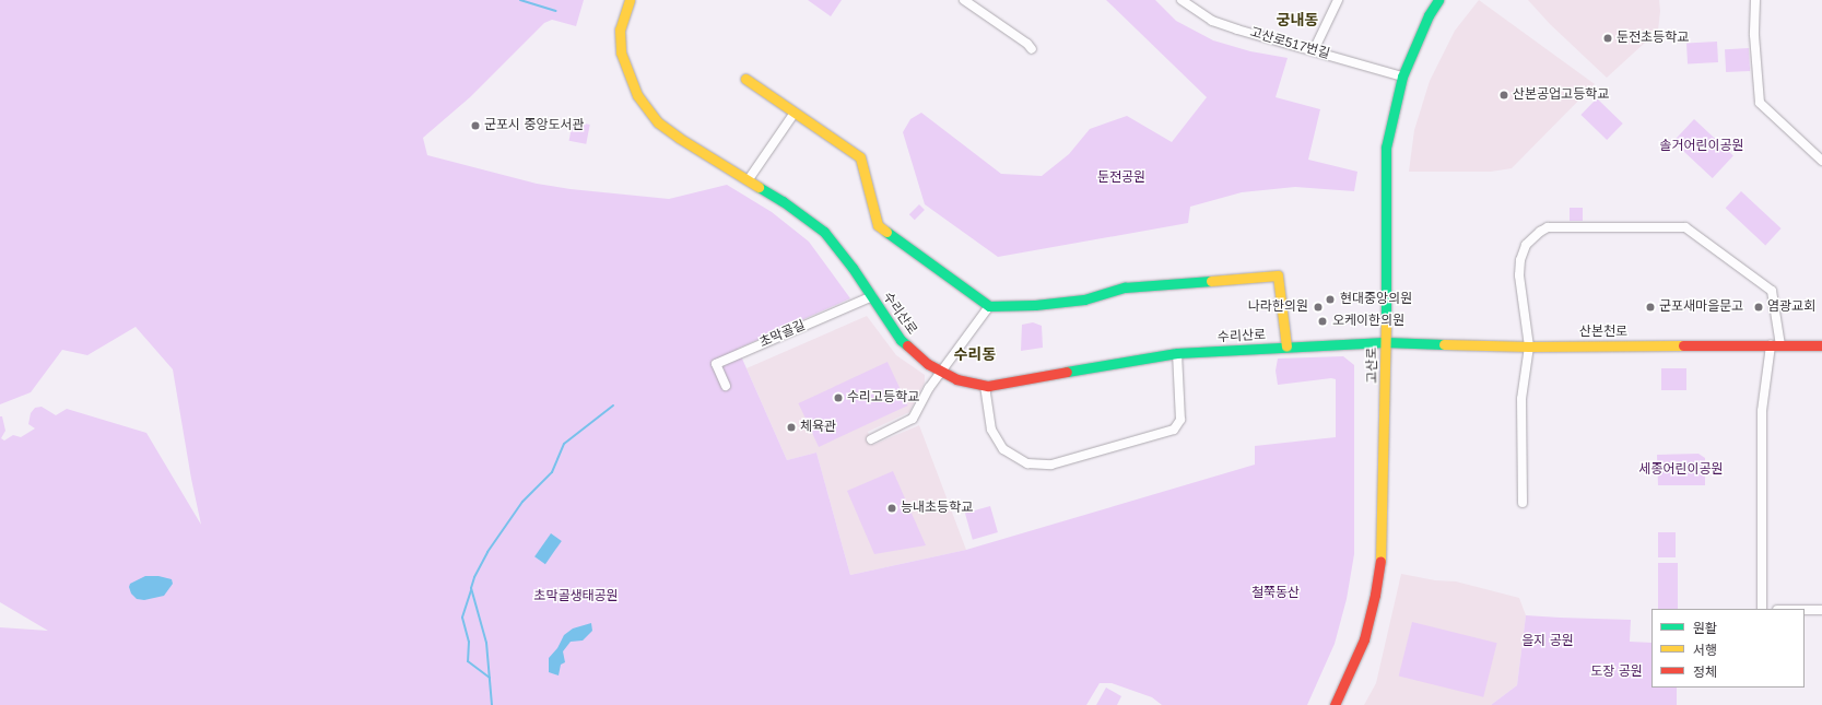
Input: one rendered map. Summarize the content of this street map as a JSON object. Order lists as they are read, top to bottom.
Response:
{
  "streets": {
    "street": [
      "고산로517번길",
      "수리산로",
      "산본천로",
      "초막골길",
      "고산로"
    ]
  },
  "crossings": [
    ["고산로517번길", "고산로"],
    ["수리산로", "산본천로"],
    ["수리산로", "초막골길"],
    ["수리산로", "고산로"],
    ["산본천로", "고산로"]
  ],
  "districts": ["궁내동", "수리동"],
  "parks": [
    "솔거어린이공원",
    "둔전공원",
    "세종어린이공원",
    "철쭉동산",
    "초막골생태공원",
    "을지 공원",
    "도장 공원"
  ],
  "places": [
    "둔전초등학교",
    "산본공업고등학교",
    "군포시 중앙도서관",
    "현대중앙의원",
    "나라한의원",
    "군포새마을문고",
    "염광교회",
    "오케이한의원",
    "수리고등학교",
    "체육관",
    "능내초등학교"
  ],
  "legend": ["원활", "서행", "정체"]
}
